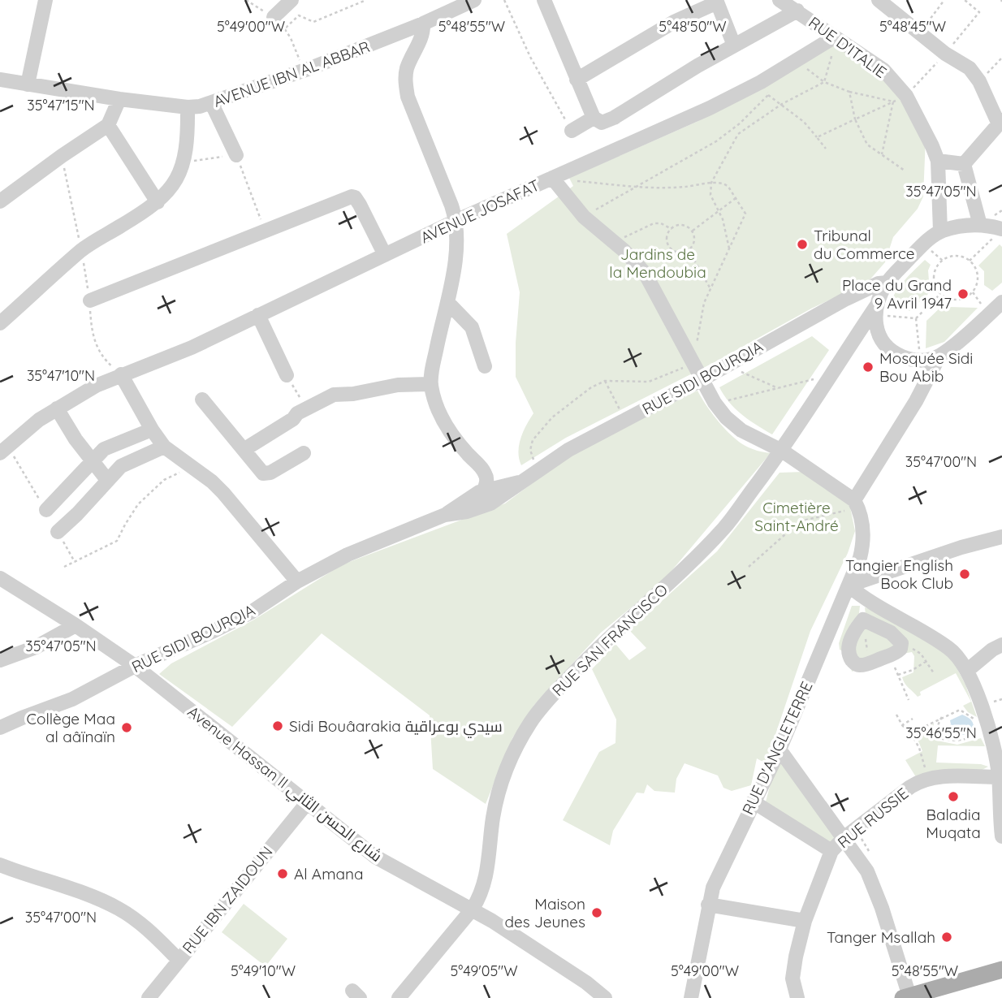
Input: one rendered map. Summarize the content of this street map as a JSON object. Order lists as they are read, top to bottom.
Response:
{
  "streets": {
    "street": [
      "RUE D'ITALIE",
      "AVENUE IBN AL ABBAR",
      "AVENUE JOSAFAT",
      "RUE SIDI BOURQIA",
      "RUE SAN FRANCISCO",
      "RUE D'ANGLETERRE",
      "Avenue Hassan II شارع الحسن الثاني",
      "RUE RUSSIE",
      "RUE IBN ZAIDOUN"
    ]
  },
  "crossings": [
    ["RUE D'ITALIE", "AVENUE JOSAFAT"],
    ["RUE SIDI BOURQIA", "RUE SAN FRANCISCO"],
    ["RUE SIDI BOURQIA", "Avenue Hassan II شارع الحسن الثاني"],
    ["RUE SAN FRANCISCO", "Avenue Hassan II شارع الحسن الثاني"],
    ["Avenue Hassan II شارع الحسن الثاني", "RUE IBN ZAIDOUN"]
  ],
  "parks": ["Jardins de la Mendoubia", "Cimetière Saint-André"],
  "places": [
    "Tribunal du Commerce",
    "Place du Grand 9 Avril 1947",
    "Mosquée Sidi Bou Abib",
    "Tangier English Book Club",
    "Sidi Bouâarakia سيدي بوعراقية",
    "Collège Maa al aâïnaïn",
    "Baladia Muqata",
    "Al Amana",
    "Maison des Jeunes",
    "Tanger Msallah"
  ],
  "coordinates": [
    "5°48'50\"W",
    "5°48'45\"W",
    "5°49'00\"W",
    "5°48'55\"W",
    "35°47'15\"N",
    "35°47'05\"N",
    "35°47'10\"N",
    "35°47'00\"N",
    "35°46'55\"N",
    "5°49'10\"W",
    "5°49'05\"W"
  ]
}
